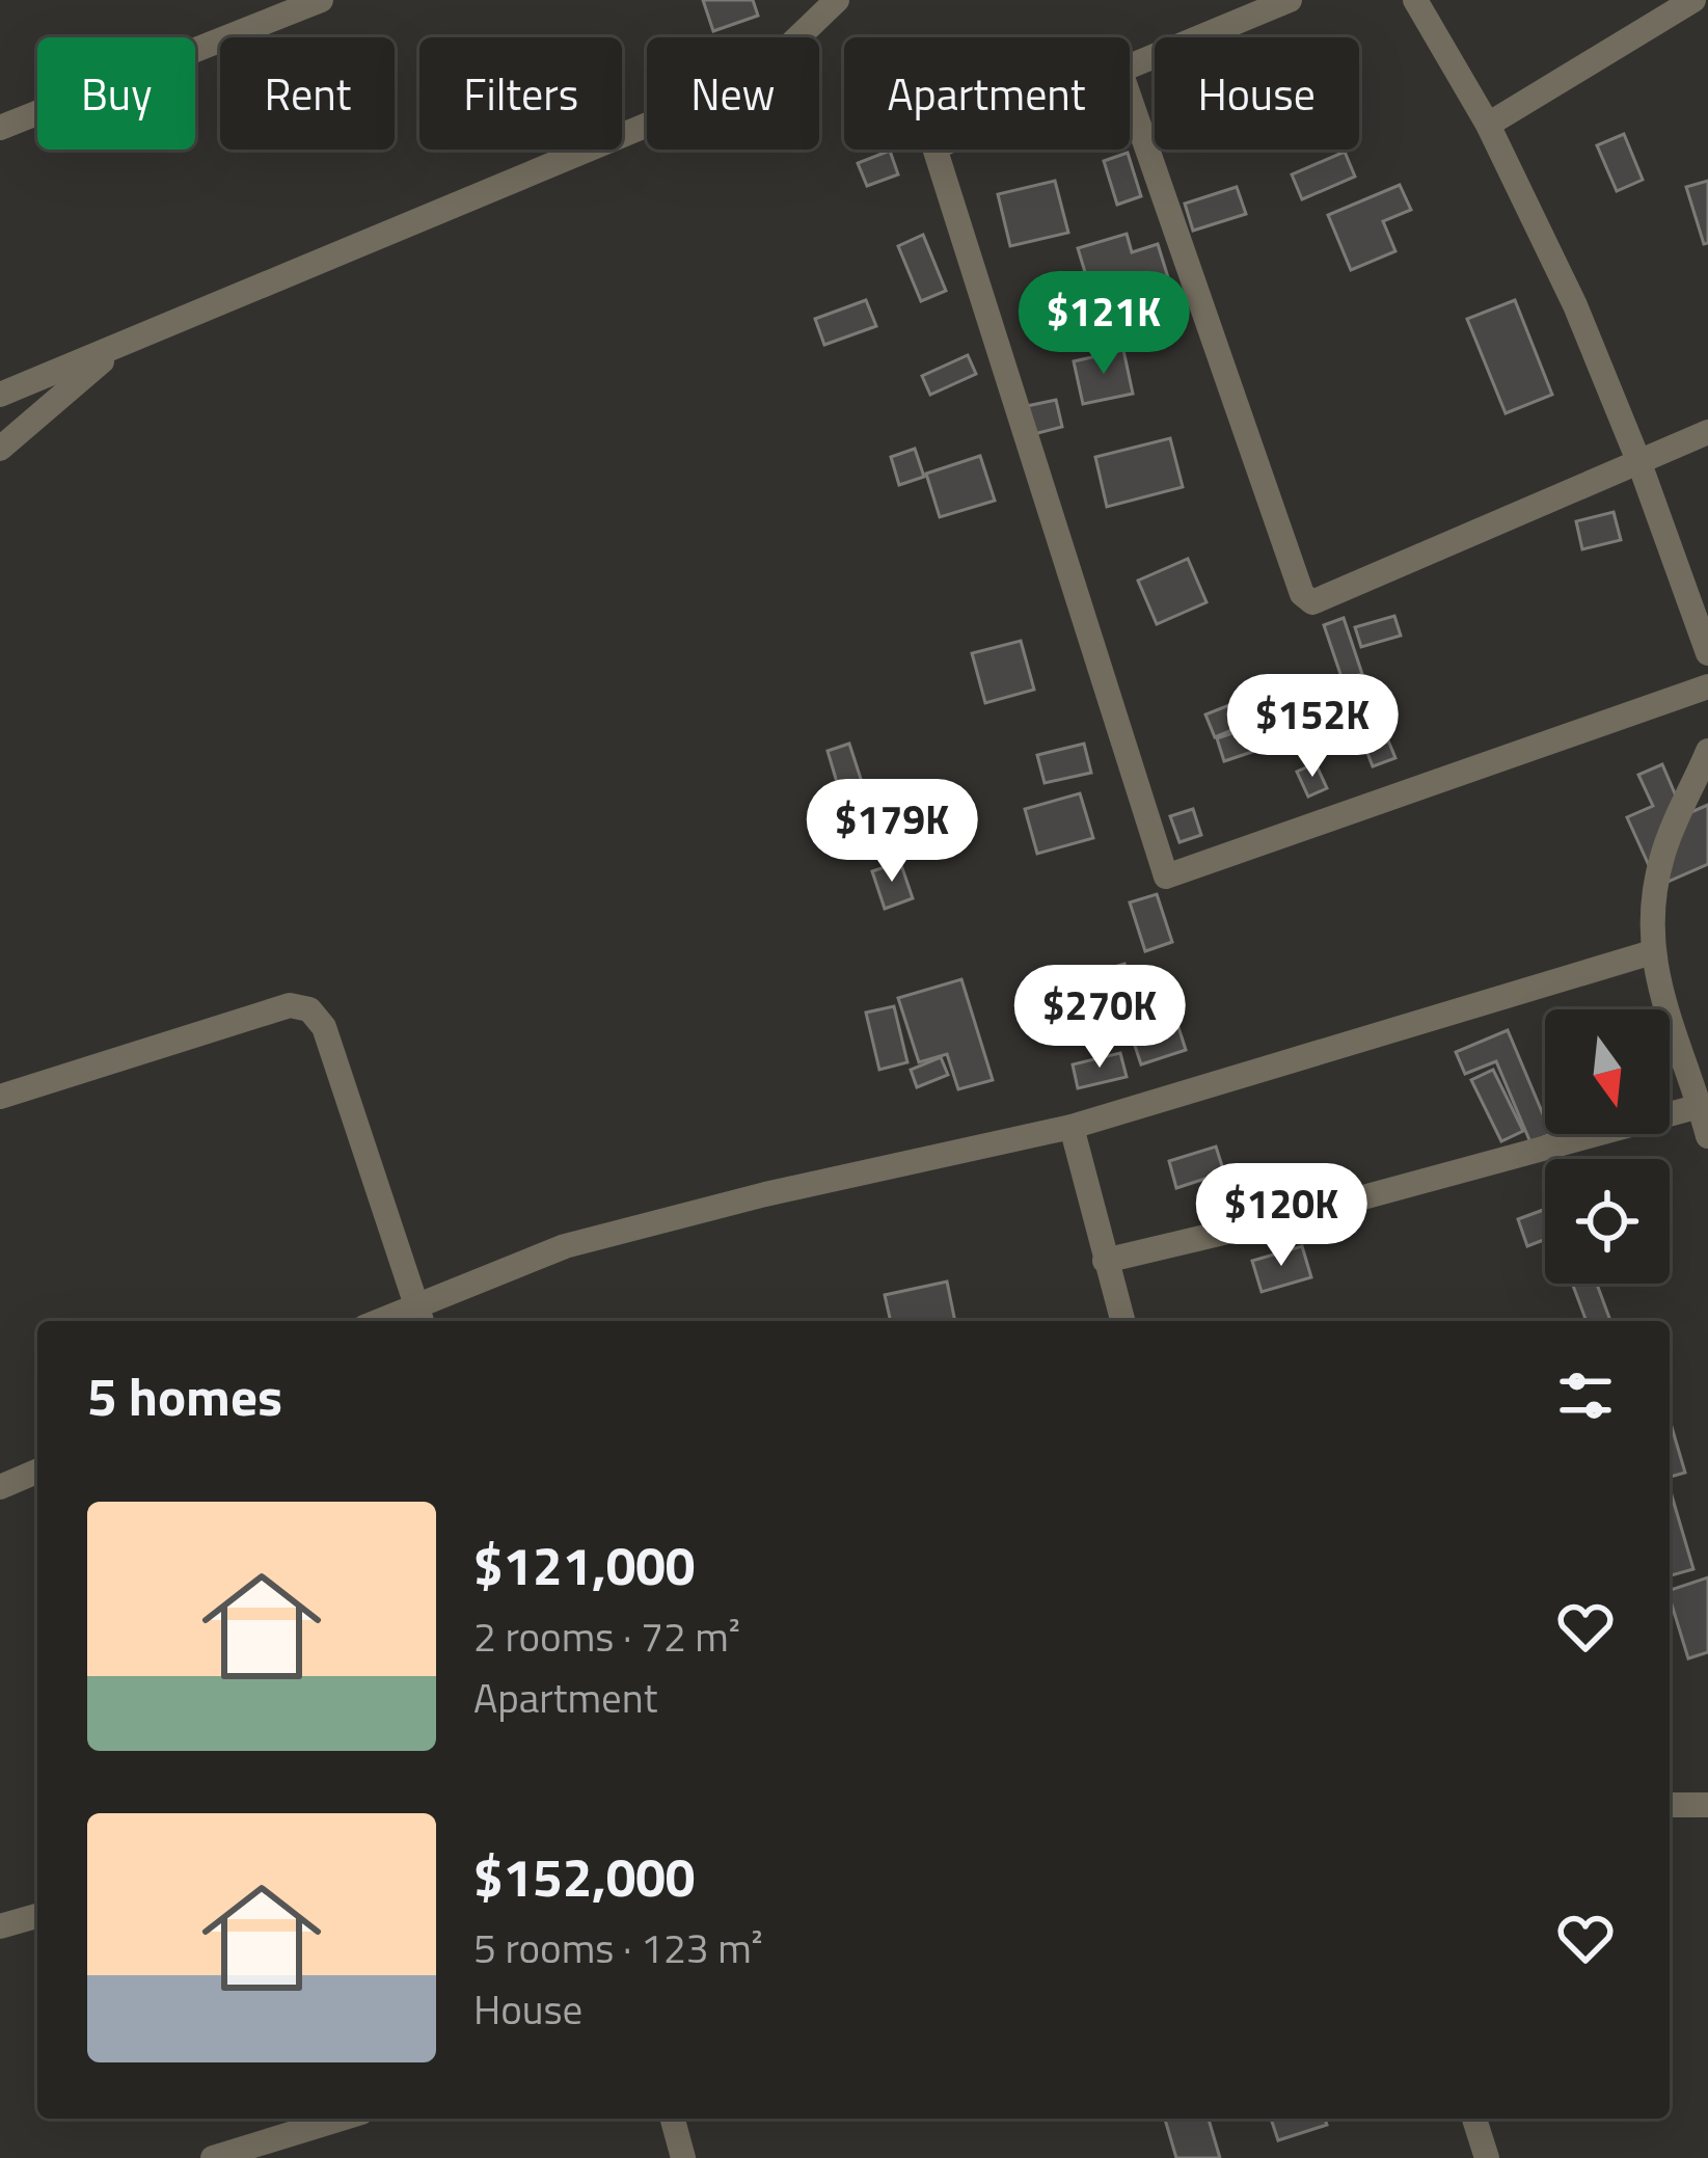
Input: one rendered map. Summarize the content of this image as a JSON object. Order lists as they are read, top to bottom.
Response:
{
  "north": "bottom",
  "page": {
    "chip": [
      "Buy",
      "Rent",
      "Filters",
      "New",
      "Apartment",
      "House"
    ],
    "price": [
      "$121K",
      "$152K",
      "$179K",
      "$270K",
      "$120K"
    ],
    "heading": "5 homes",
    "list": [
      {
        "name": "$121,000",
        "note": "2 rooms · 72 m² · Apartment"
      },
      {
        "name": "$152,000",
        "note": "5 rooms · 123 m² · House"
      }
    ]
  }
}
